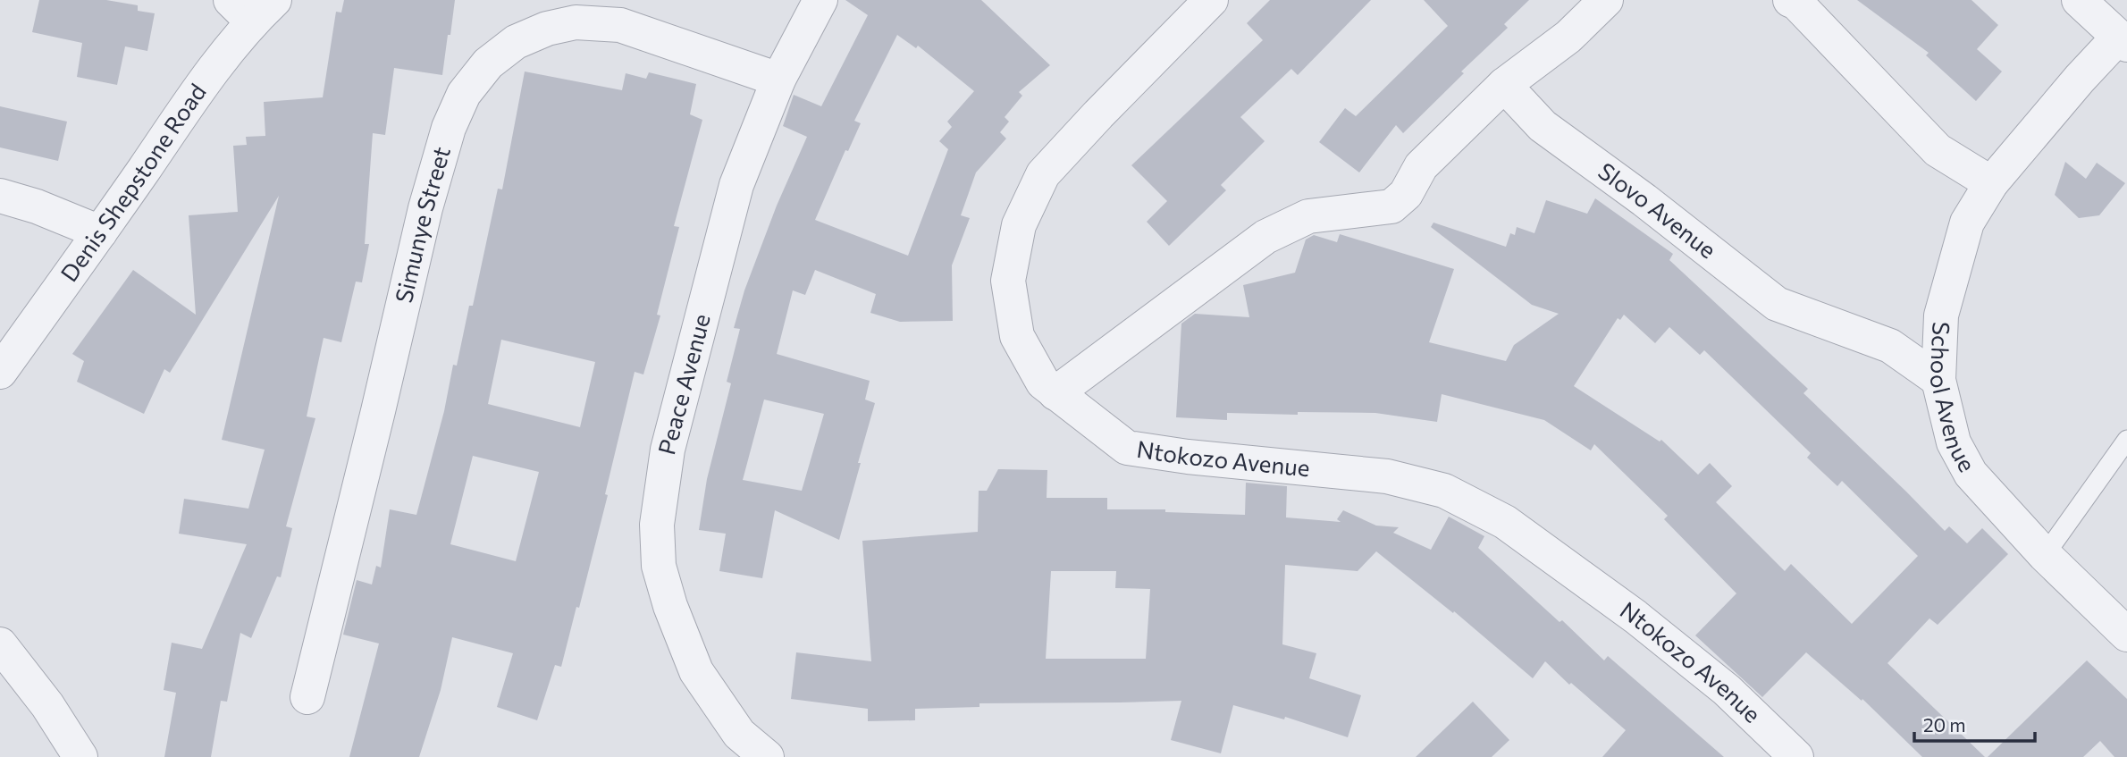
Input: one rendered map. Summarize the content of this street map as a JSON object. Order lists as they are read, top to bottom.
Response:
{
  "streets": {
    "street": [
      "Denis Shepstone Road",
      "Slovo Avenue",
      "Simunye Street",
      "Peace Avenue",
      "School Avenue",
      "Ntokozo Avenue"
    ]
  },
  "crossings": [
    ["Slovo Avenue", "School Avenue"],
    ["Simunye Street", "Peace Avenue"]
  ],
  "scale_bar": "20 m"
}
